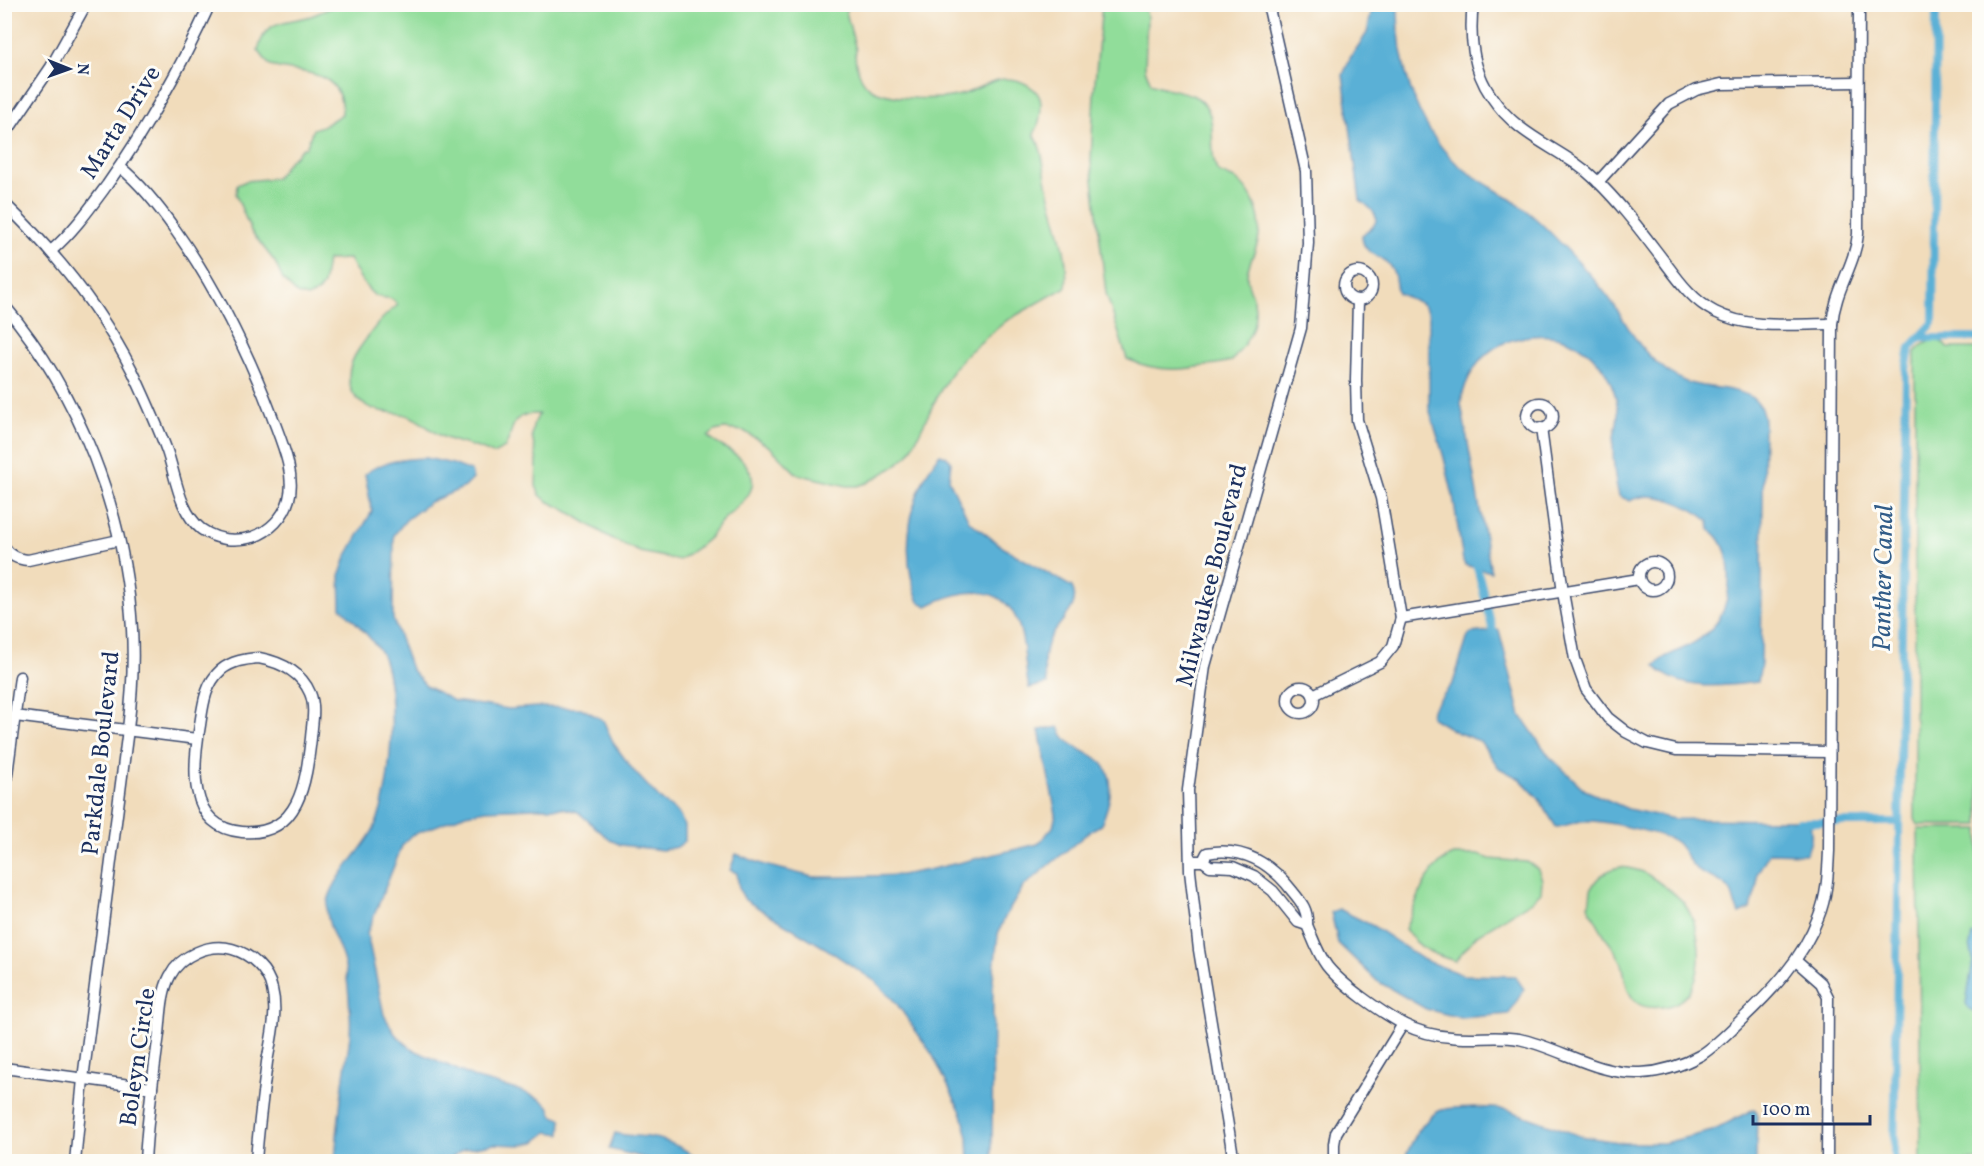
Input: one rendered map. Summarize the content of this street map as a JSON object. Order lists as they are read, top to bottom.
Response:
{
  "streets": {
    "street": [
      "Marta Drive",
      "Milwaukee Boulevard",
      "Parkdale Boulevard",
      "Boleyn Circle"
    ]
  },
  "water": ["Panther Canal"],
  "scale_bar": "100 m",
  "north": "right"
}
